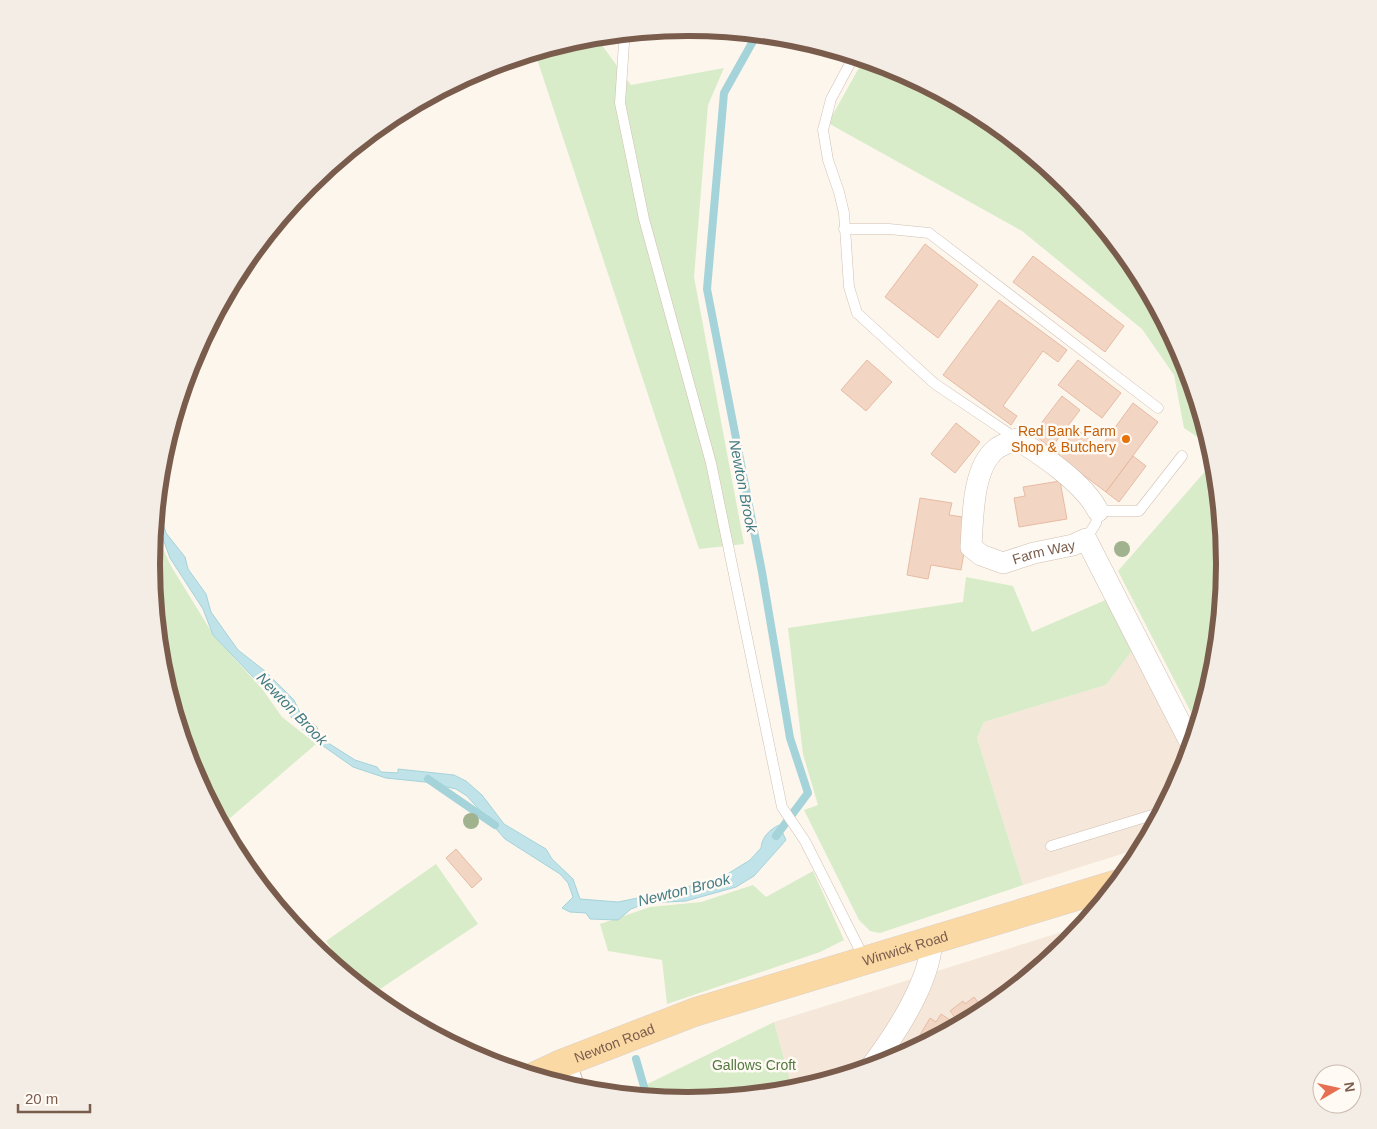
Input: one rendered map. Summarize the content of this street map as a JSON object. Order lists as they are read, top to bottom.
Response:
{
  "streets": {
    "main road": ["Winwick Road", "Newton Road"],
    "street": ["Farm Way"]
  },
  "crossings": [
    ["Winwick Road", "Newton Road"]
  ],
  "water": ["Newton Brook"],
  "parks": ["Gallows Croft"],
  "places": ["Red Bank Farm Shop & Butchery"],
  "scale_bar": "20 m",
  "north": "right"
}
